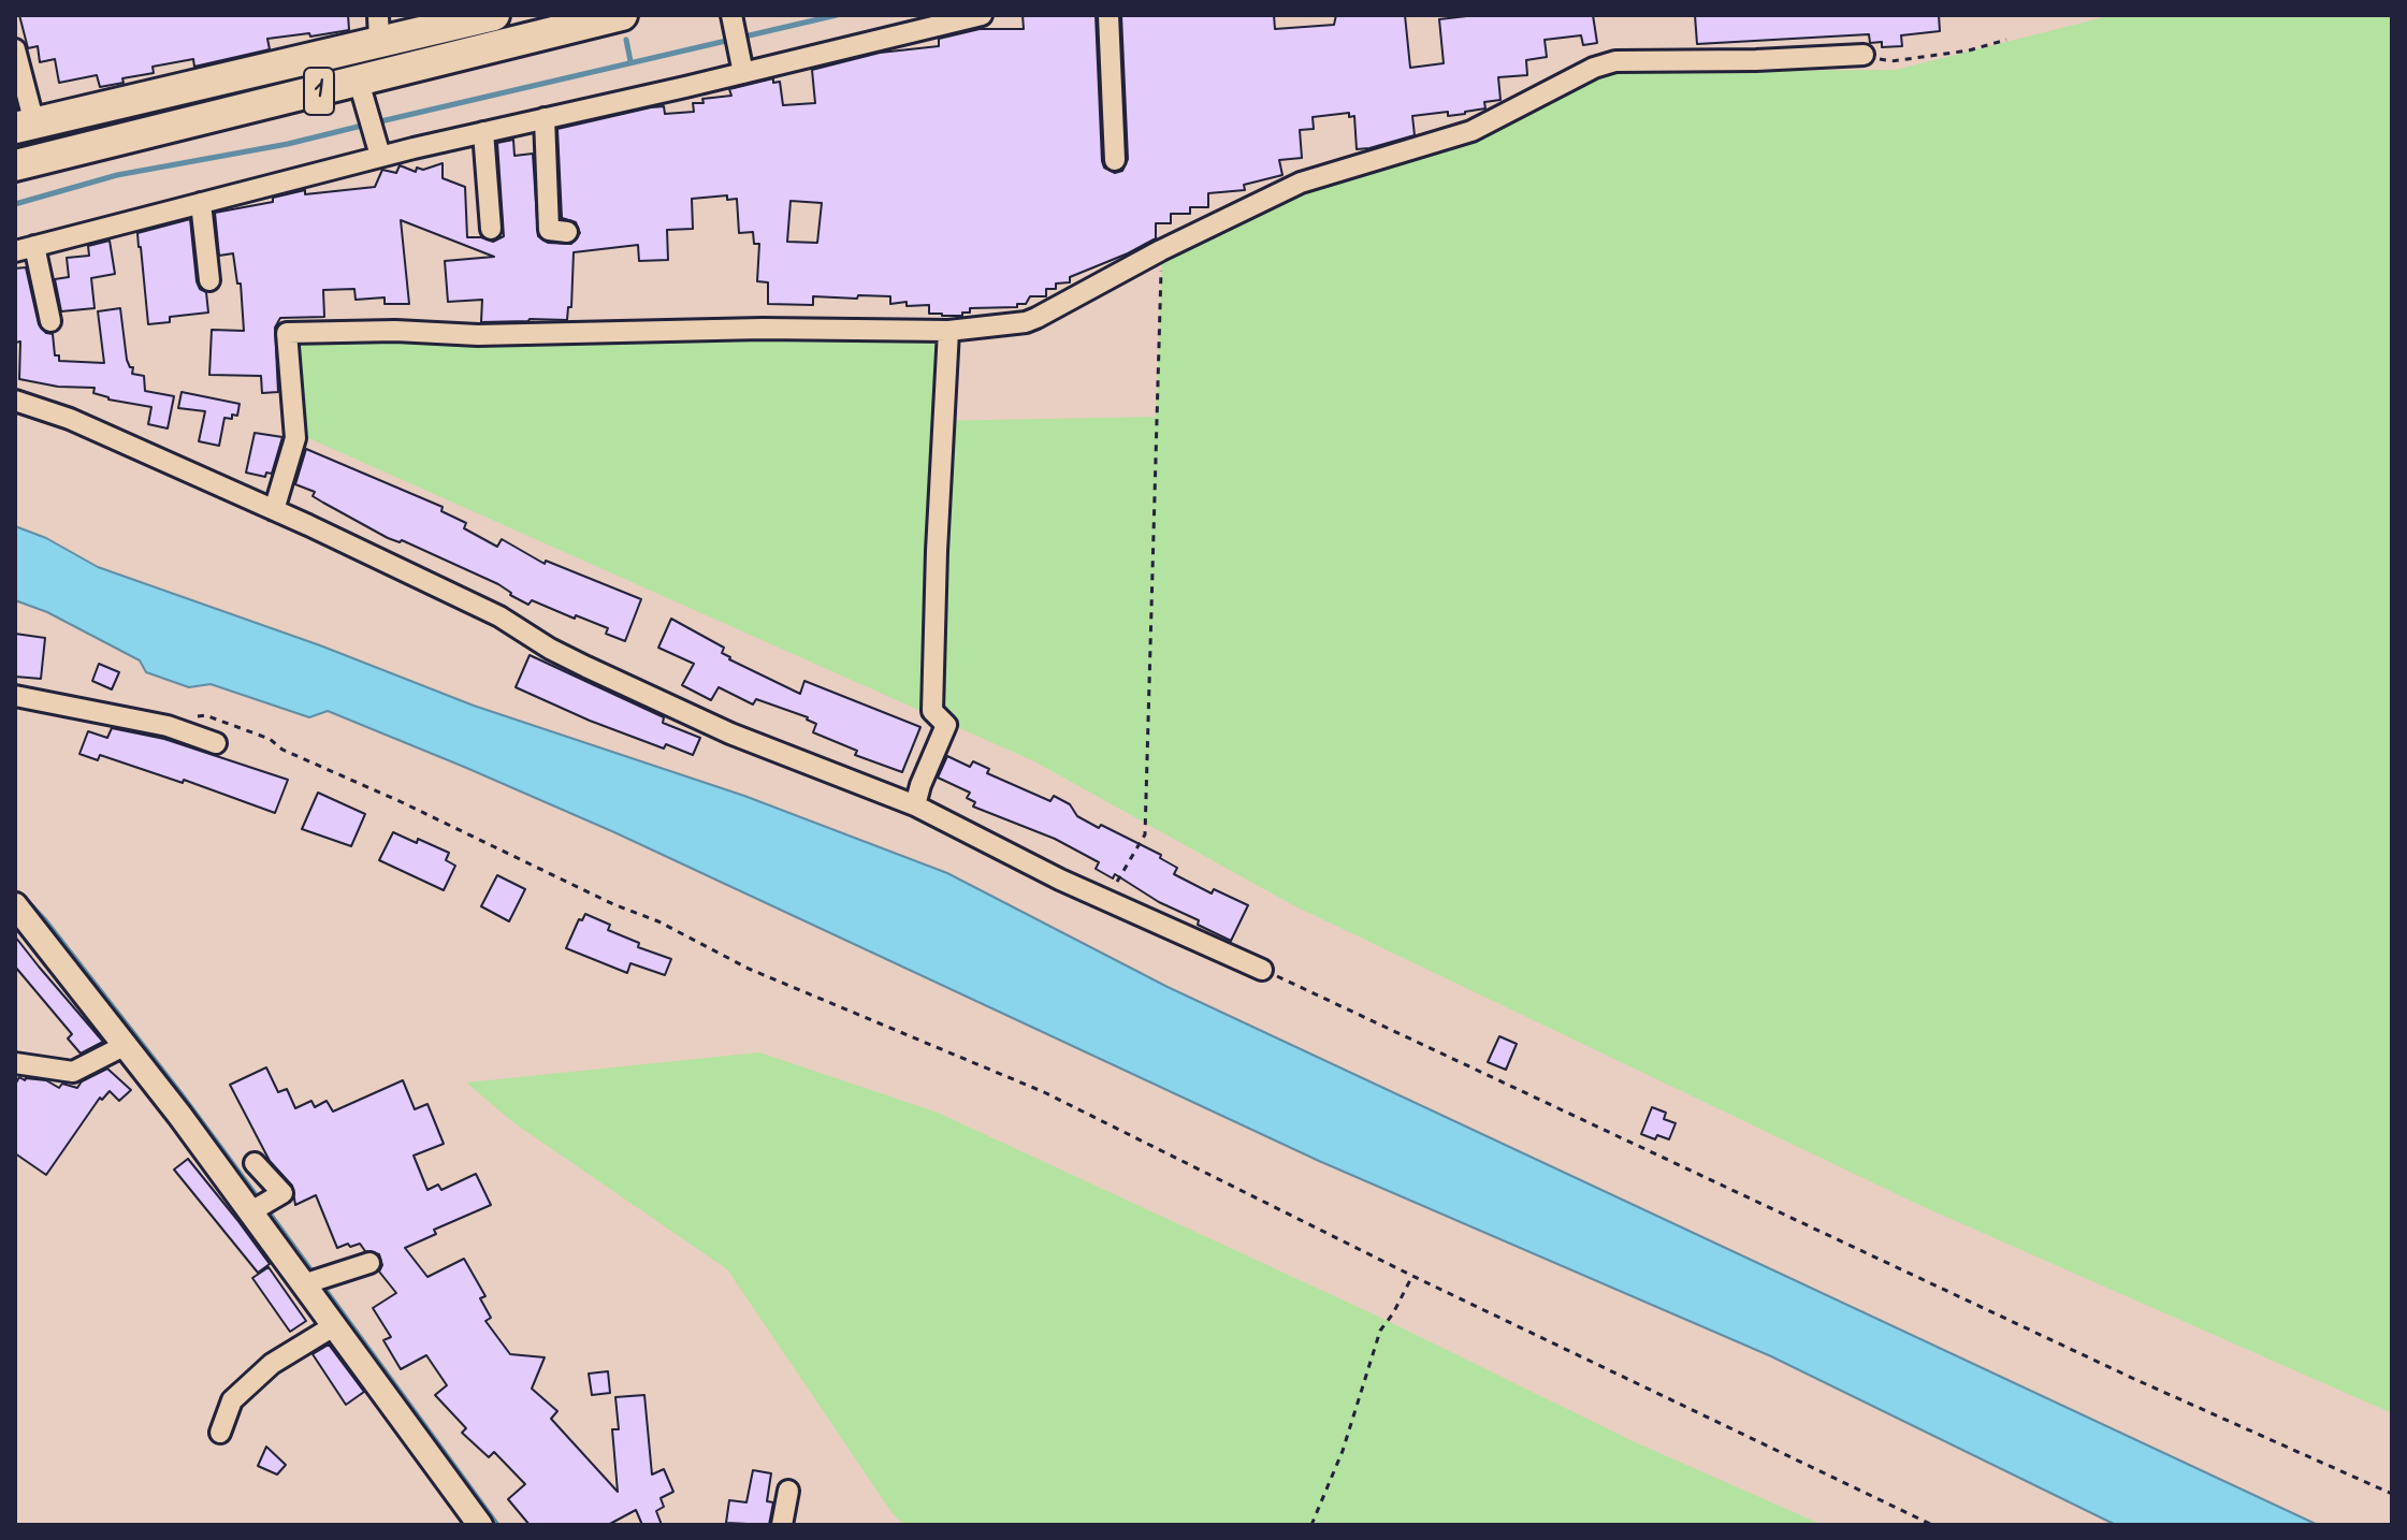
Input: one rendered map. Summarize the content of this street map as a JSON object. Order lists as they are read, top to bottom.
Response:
{
  "streets": {
    "highway": ["1"]
  }
}
